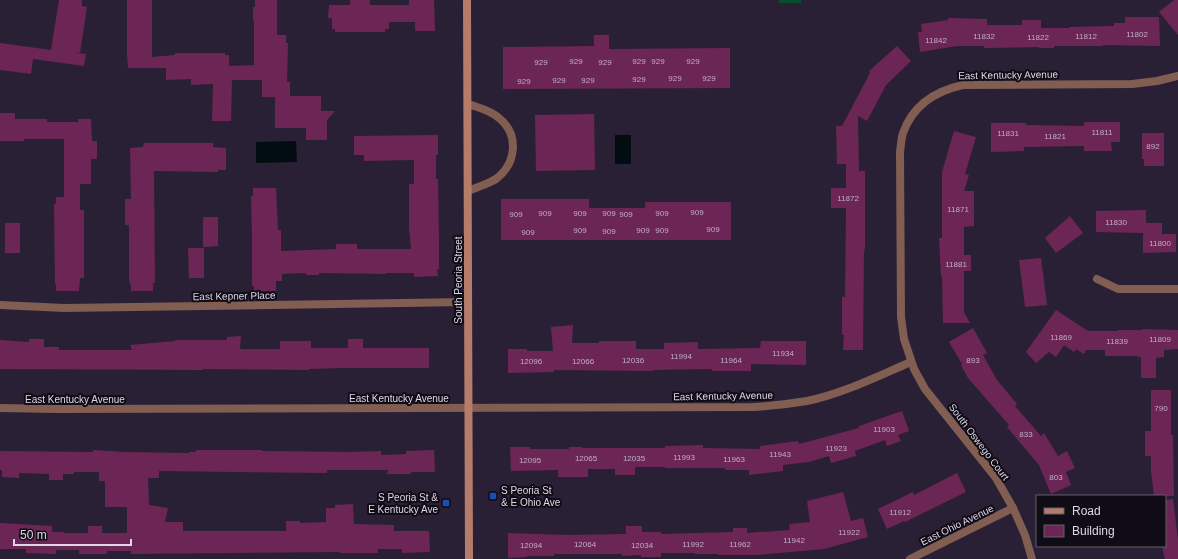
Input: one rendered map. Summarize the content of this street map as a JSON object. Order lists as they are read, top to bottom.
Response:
{
  "streets": {
    "main road": ["South Peoria Street"],
    "street": [
      "East Kentucky Avenue",
      "East Kepner Place",
      "South Oswego Court",
      "East Ohio Avenue"
    ]
  },
  "crossings": [
    ["East Kentucky Avenue", "South Peoria Street"],
    ["East Kentucky Avenue", "South Oswego Court"],
    ["South Peoria Street", "East Kepner Place"],
    ["South Oswego Court", "East Ohio Avenue"]
  ],
  "places": {
    "transit": ["S Peoria St & E Ohio Ave", "S Peoria St & E Kentucky Ave"]
  },
  "house_numbers": [
    "11802",
    "11832",
    "11812",
    "11822",
    "11842",
    "929",
    "929",
    "929",
    "929",
    "929",
    "929",
    "929",
    "929",
    "929",
    "929",
    "929",
    "929",
    "11811",
    "11831",
    "11821",
    "892",
    "11872",
    "11871",
    "909",
    "909",
    "909",
    "909",
    "909",
    "909",
    "909",
    "11830",
    "909",
    "909",
    "909",
    "909",
    "909",
    "909",
    "11800",
    "11881",
    "11869",
    "11809",
    "11839",
    "11934",
    "11994",
    "12036",
    "11964",
    "893",
    "12096",
    "12066",
    "790",
    "11903",
    "833",
    "11923",
    "11943",
    "11993",
    "12065",
    "12035",
    "11963",
    "12095",
    "803",
    "11912",
    "11922",
    "11942",
    "12064",
    "11992",
    "11962",
    "12094",
    "12034"
  ],
  "legend": ["Road", "Building"],
  "scale_bar": "50 m"
}
